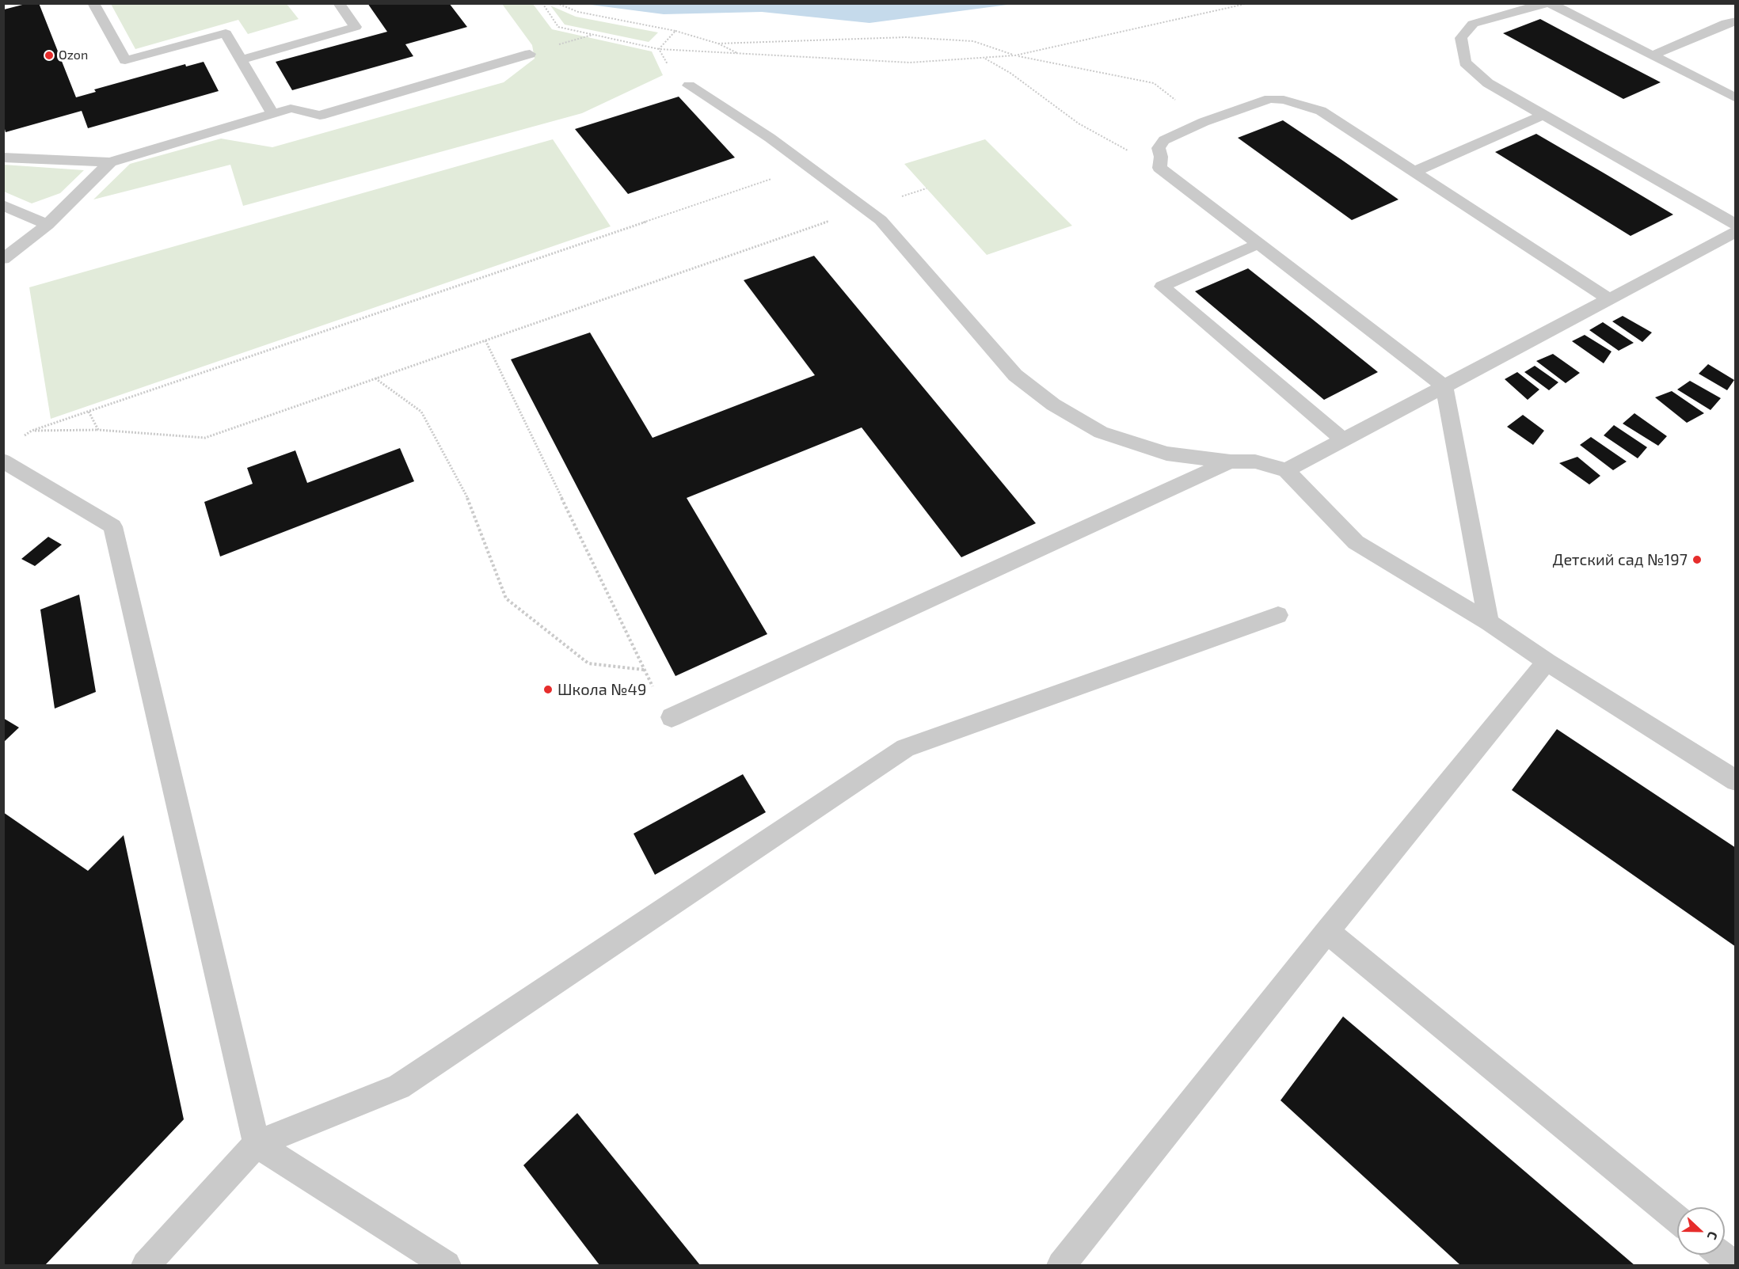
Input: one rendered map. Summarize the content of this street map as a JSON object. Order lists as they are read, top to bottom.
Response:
{
  "places": ["Ozon", "Детский сад №197", "Школа №49"],
  "north": "right"
}
